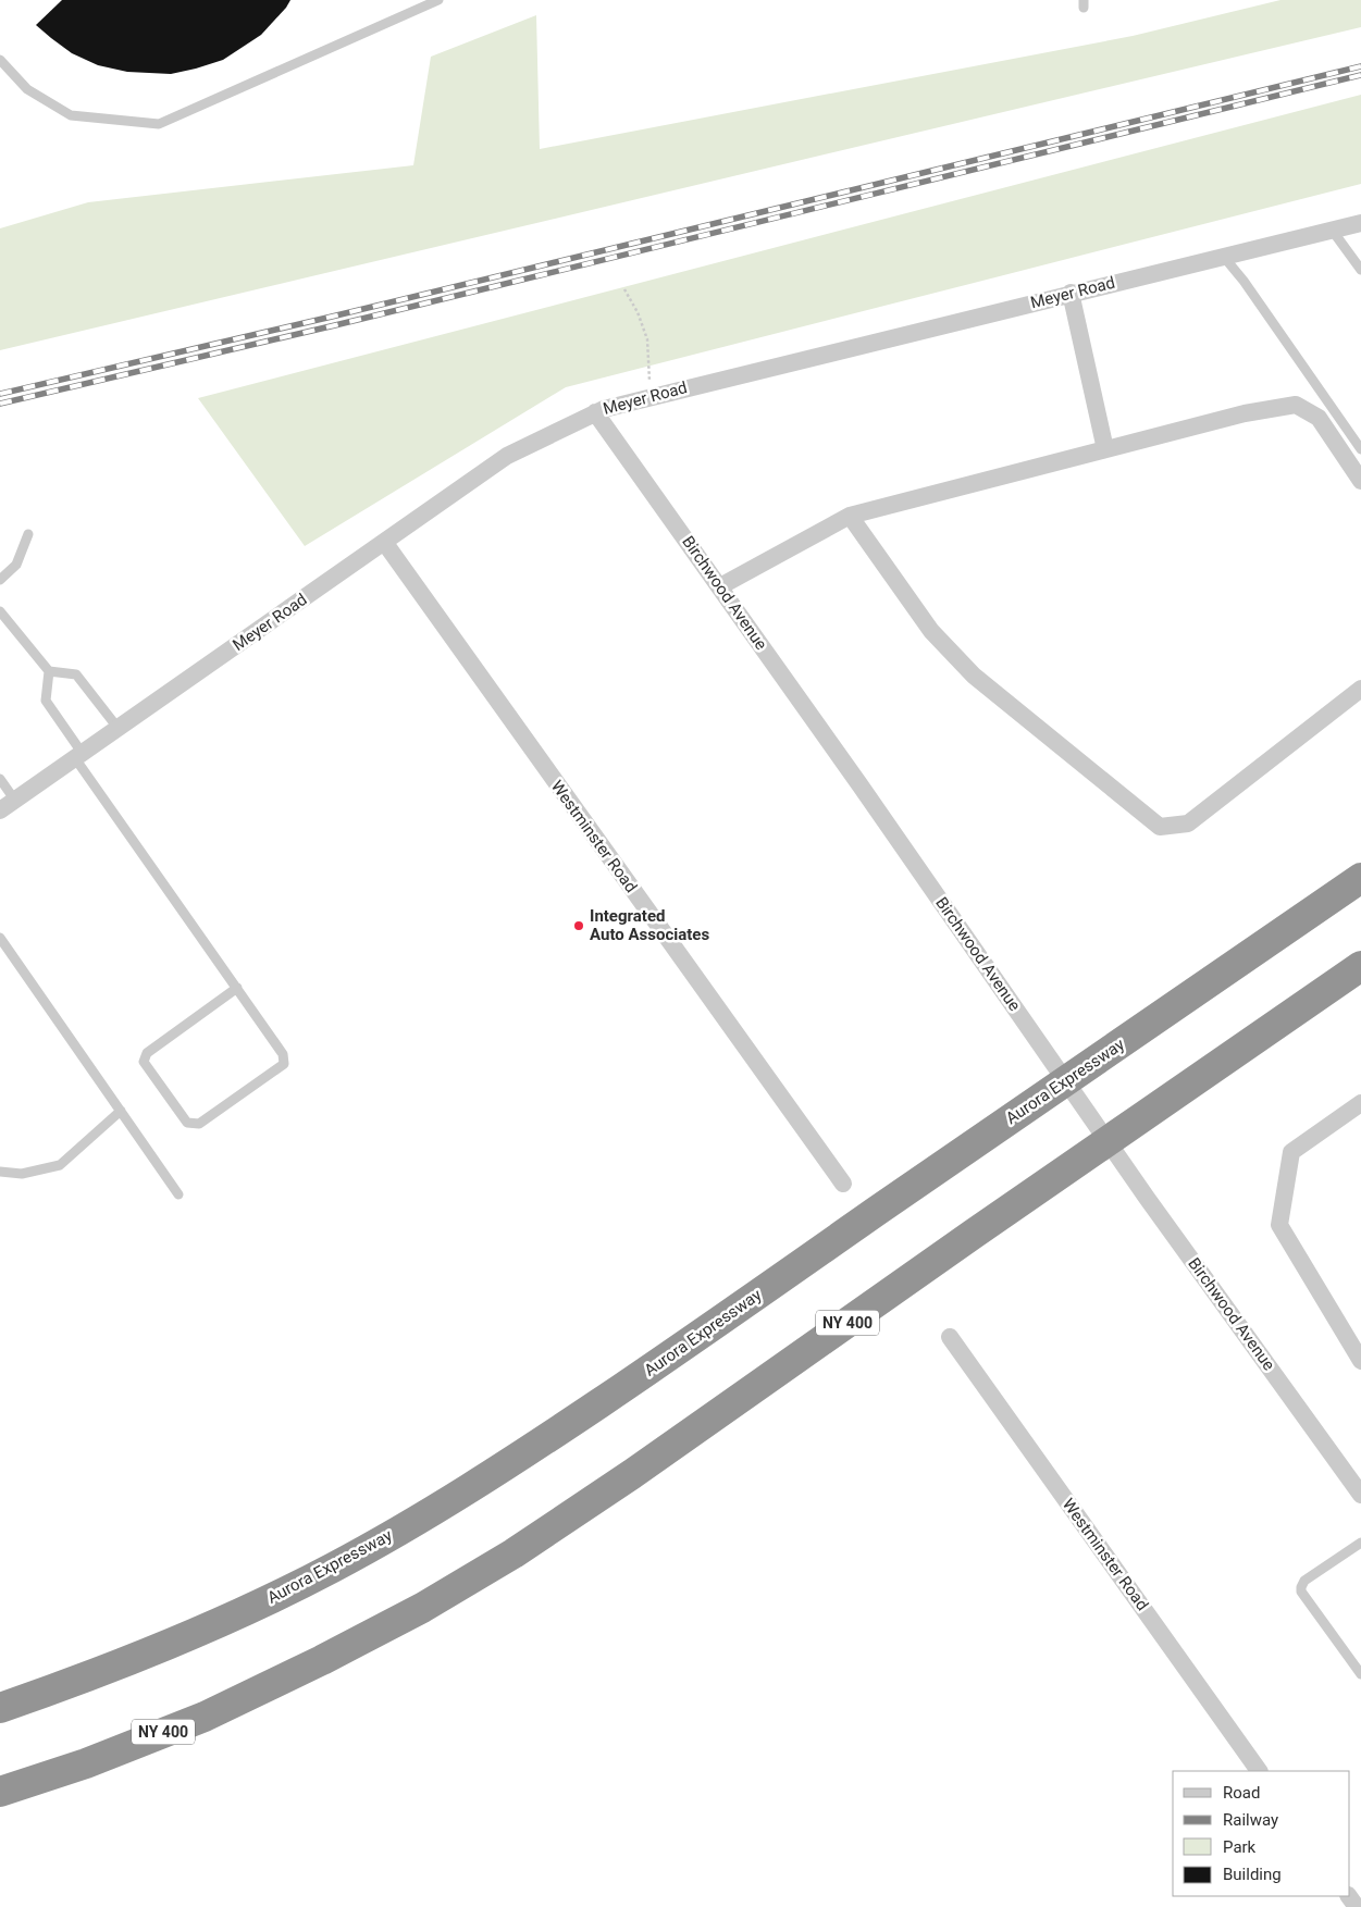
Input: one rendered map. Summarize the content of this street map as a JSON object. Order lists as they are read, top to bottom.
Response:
{
  "streets": {
    "highway": ["Aurora Expressway", "NY 400"],
    "street": ["Meyer Road", "Birchwood Avenue", "Westminster Road"]
  },
  "crossings": [
    ["Meyer Road", "Birchwood Avenue"],
    ["Meyer Road", "Westminster Road"]
  ],
  "places": ["Integrated Auto Associates"],
  "legend": [
    "Road",
    "Railway",
    "Park",
    "Building"
  ]
}
